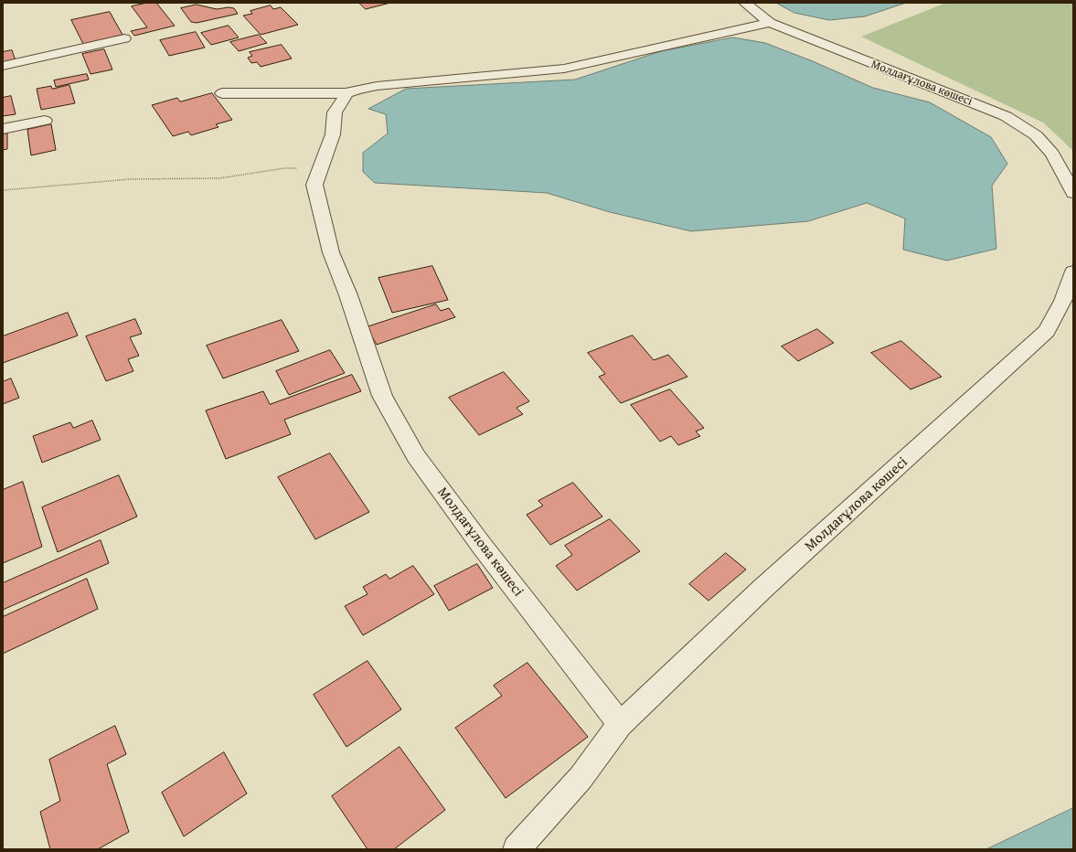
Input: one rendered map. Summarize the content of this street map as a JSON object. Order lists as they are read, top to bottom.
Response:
{
  "streets": {
    "street": ["Молдағұлова көшесі"]
  }
}
